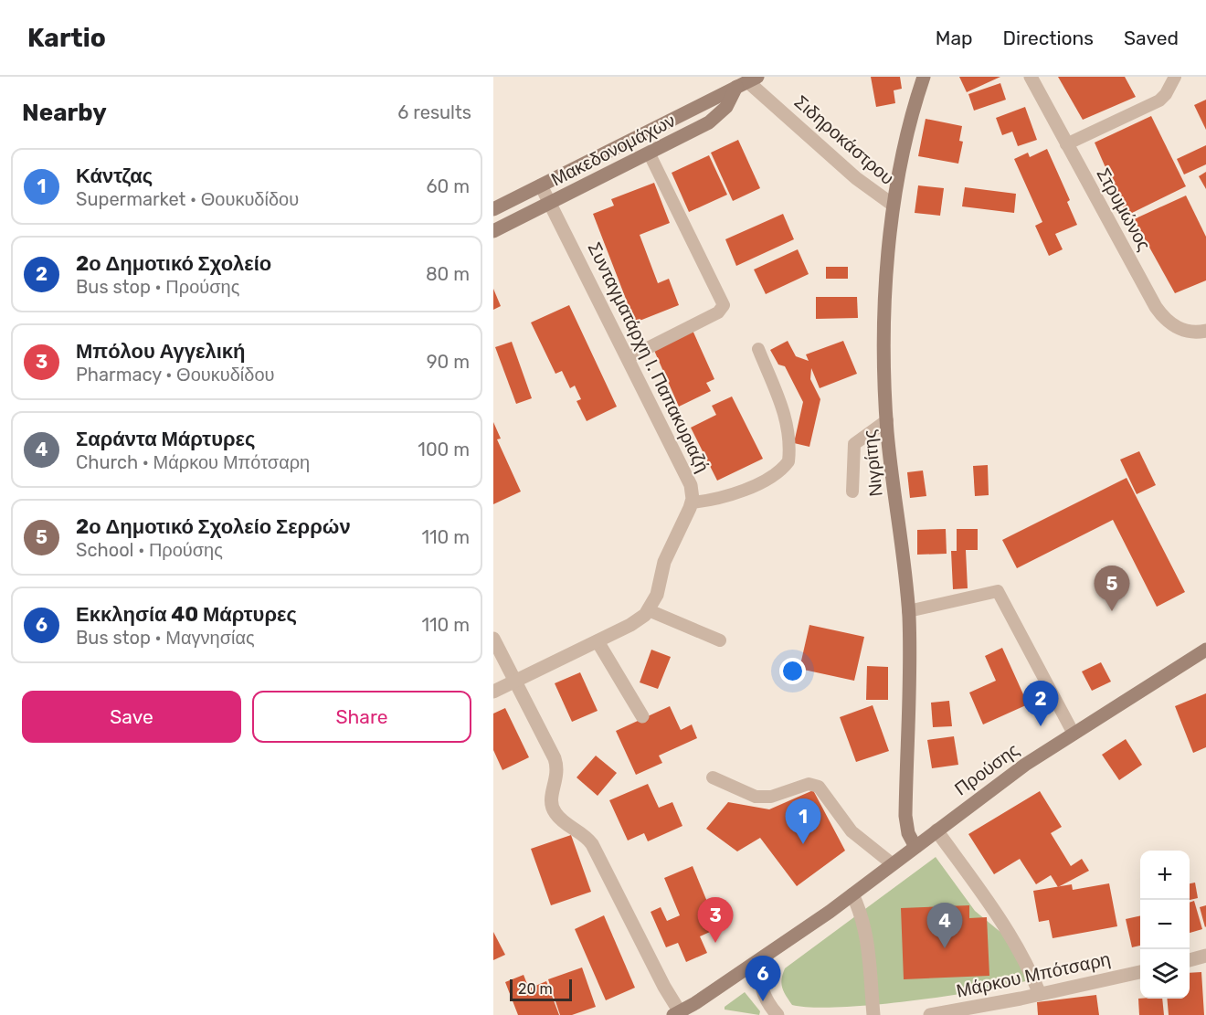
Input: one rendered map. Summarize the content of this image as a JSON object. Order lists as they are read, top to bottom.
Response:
{
  "streets": {
    "street": [
      "Σιδηροκάστρου",
      "Μακεδονομάχων",
      "Στρυμώνος",
      "Συνταγματάρχη Ι. Παπακυριαζή",
      "Νιγρίτης",
      "Προύσης",
      "Μάρκου Μπότσαρη"
    ]
  },
  "crossings": [
    ["Σιδηροκάστρου", "Μακεδονομάχων"],
    ["Σιδηροκάστρου", "Νιγρίτης"],
    ["Μακεδονομάχων", "Συνταγματάρχη Ι. Παπακυριαζή"],
    ["Νιγρίτης", "Προύσης"]
  ],
  "scale_bar": "20 m",
  "page": {
    "header": "Kartio",
    "nav": ["Map", "Directions", "Saved"],
    "heading": ["Nearby", "6 results"],
    "list": [
      {
        "mark": "1",
        "name": "Κάντζας",
        "note": "Supermarket · Θουκυδίδου",
        "value": "60 m"
      },
      {
        "mark": "2",
        "name": "2ο Δημοτικό Σχολείο",
        "note": "Bus stop · Προύσης",
        "value": "80 m"
      },
      {
        "mark": "3",
        "name": "Μπόλου Αγγελική",
        "note": "Pharmacy · Θουκυδίδου",
        "value": "90 m"
      },
      {
        "mark": "4",
        "name": "Σαράντα Μάρτυρες",
        "note": "Church · Μάρκου Μπότσαρη",
        "value": "100 m"
      },
      {
        "mark": "5",
        "name": "2ο Δημοτικό Σχολείο Σερρών",
        "note": "School · Προύσης",
        "value": "110 m"
      },
      {
        "mark": "6",
        "name": "Εκκλησία 40 Μάρτυρες",
        "note": "Bus stop · Μαγνησίας",
        "value": "110 m"
      }
    ],
    "pins": [
      "5",
      "2",
      "1",
      "3",
      "4",
      "6"
    ],
    "buttons": ["Save", "Share"],
    "map_buttons": ["+", "−"],
    "scale": "20 m"
  }
}
